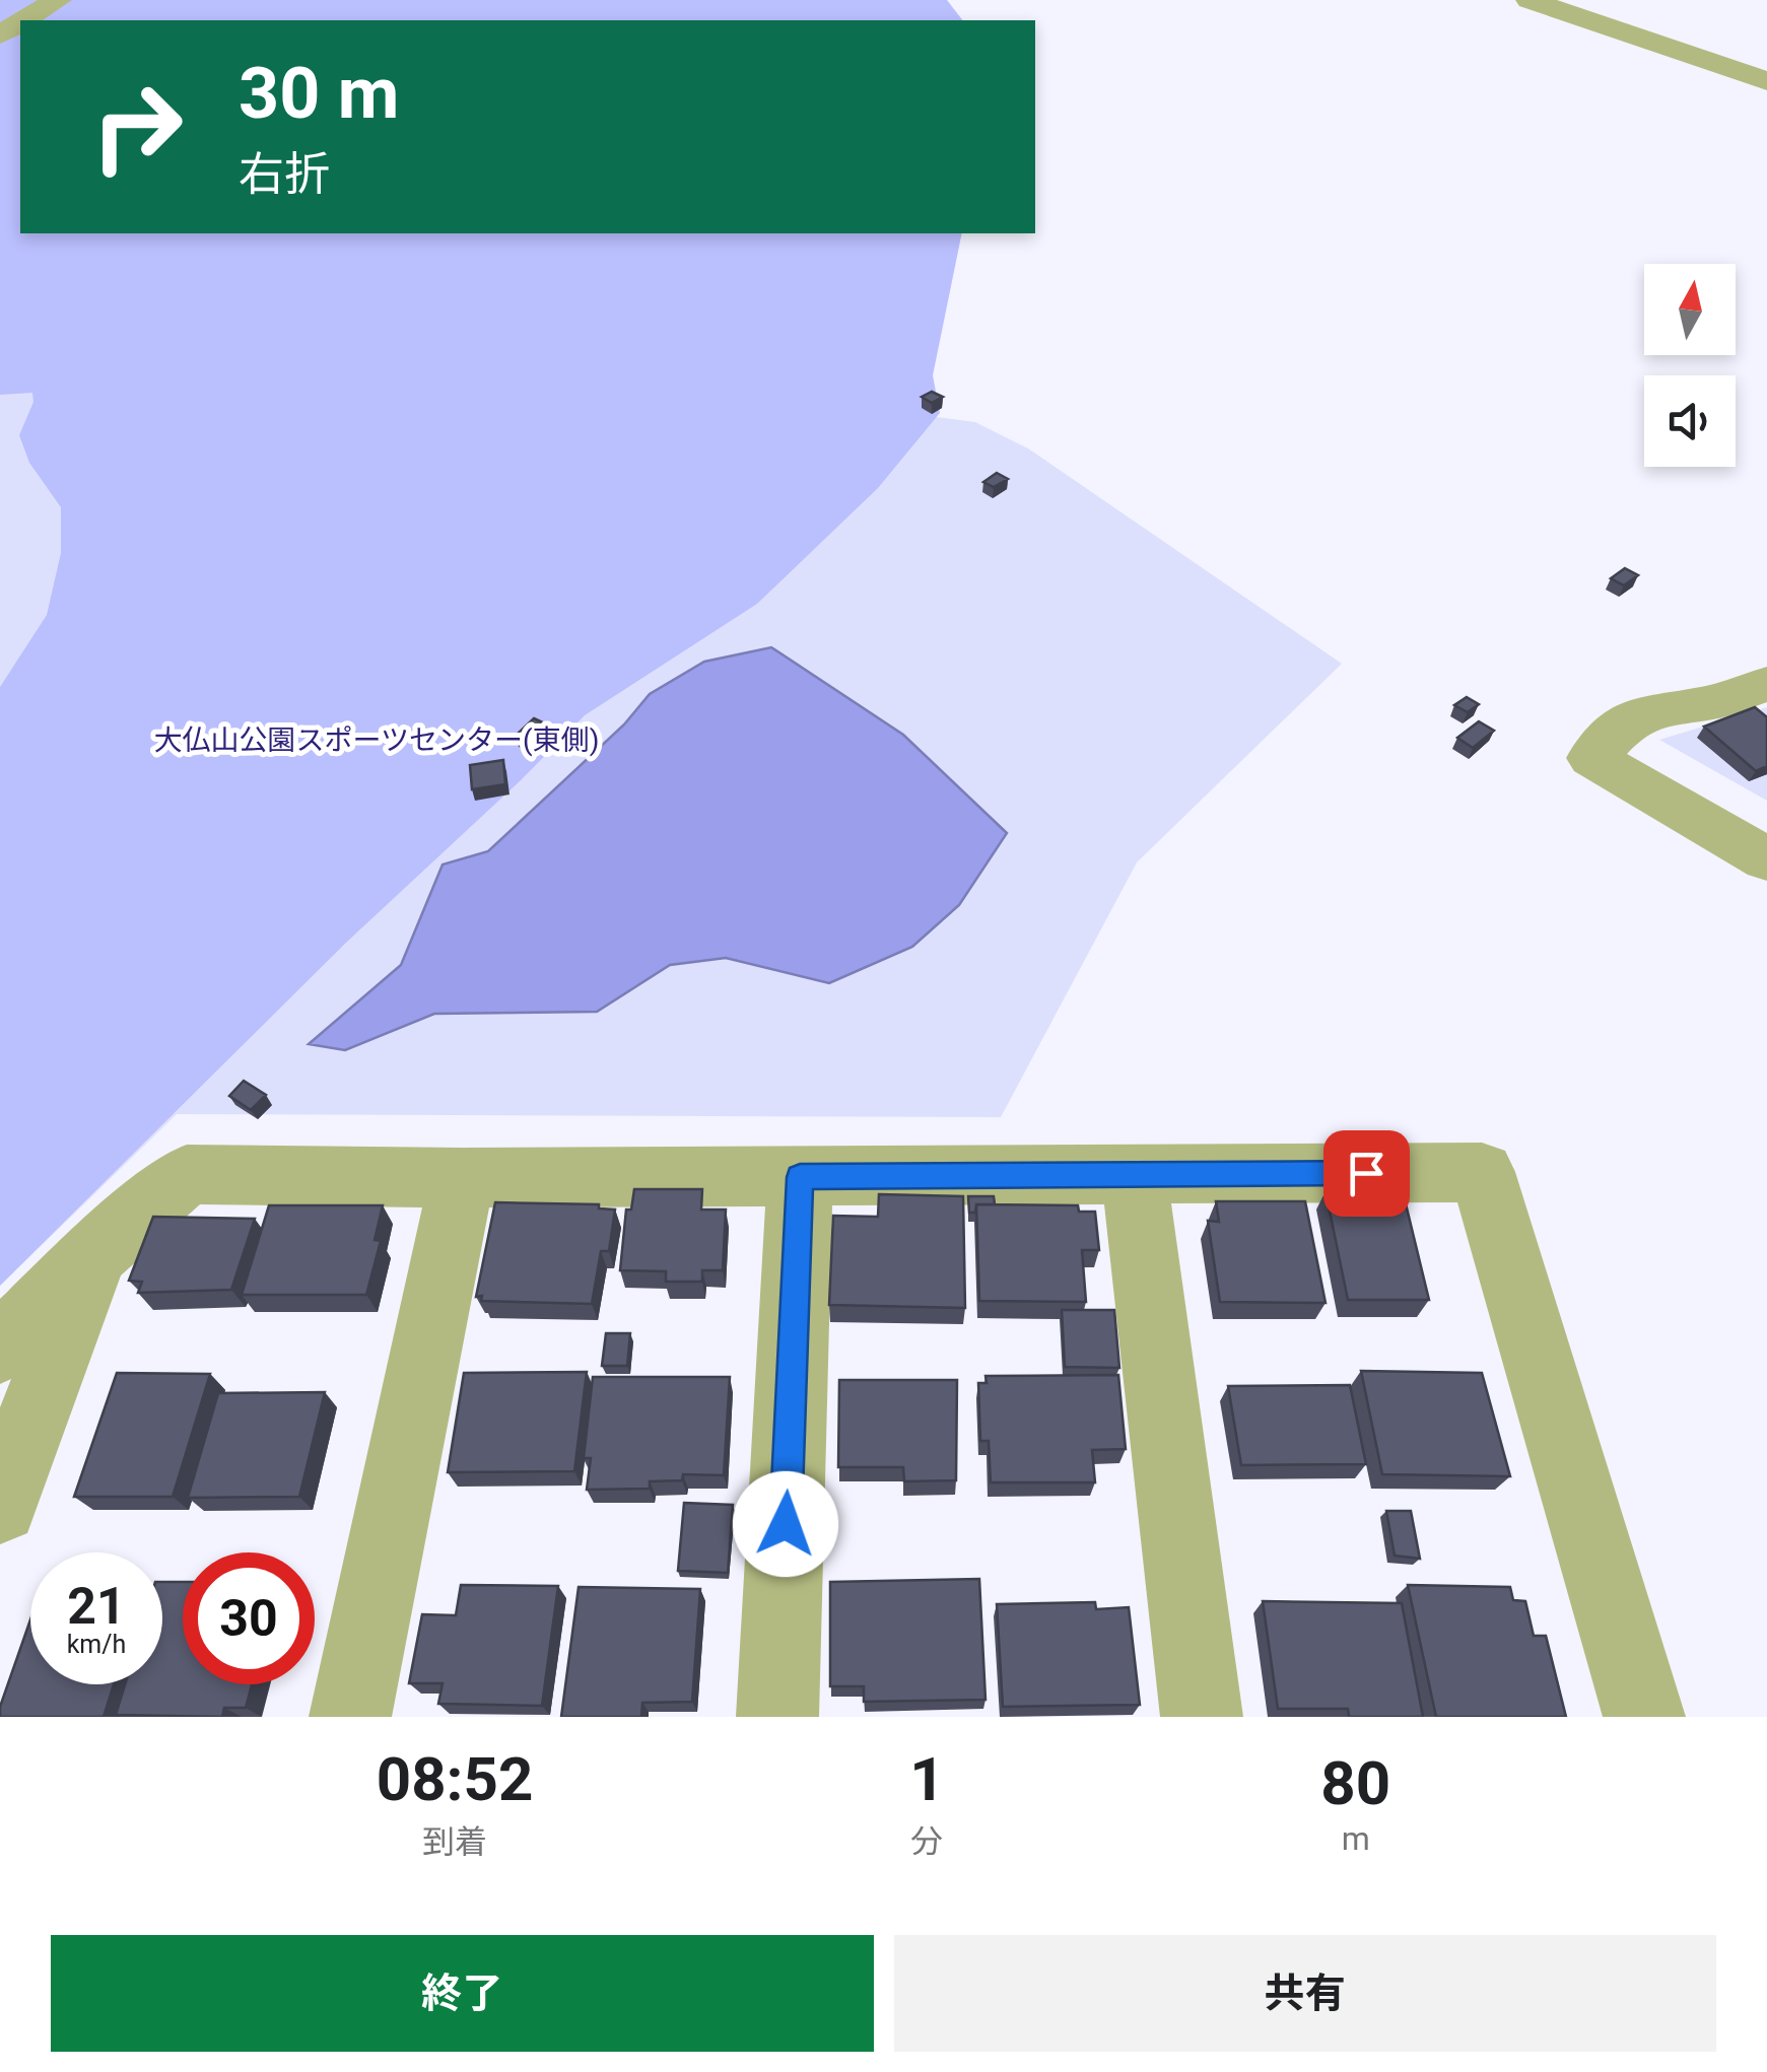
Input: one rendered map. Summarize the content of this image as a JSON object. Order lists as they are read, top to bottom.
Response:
{
  "parks": ["大仏山公園スポーツセンター(東側)"],
  "north": "top",
  "page": {
    "turn": ["30 m", "右折"],
    "speed": "21 km/h",
    "limit": "30",
    "eta": [
      "08:52",
      "到着",
      "1",
      "分",
      "80",
      "m"
    ],
    "buttons": ["終了", "共有"]
  }
}
